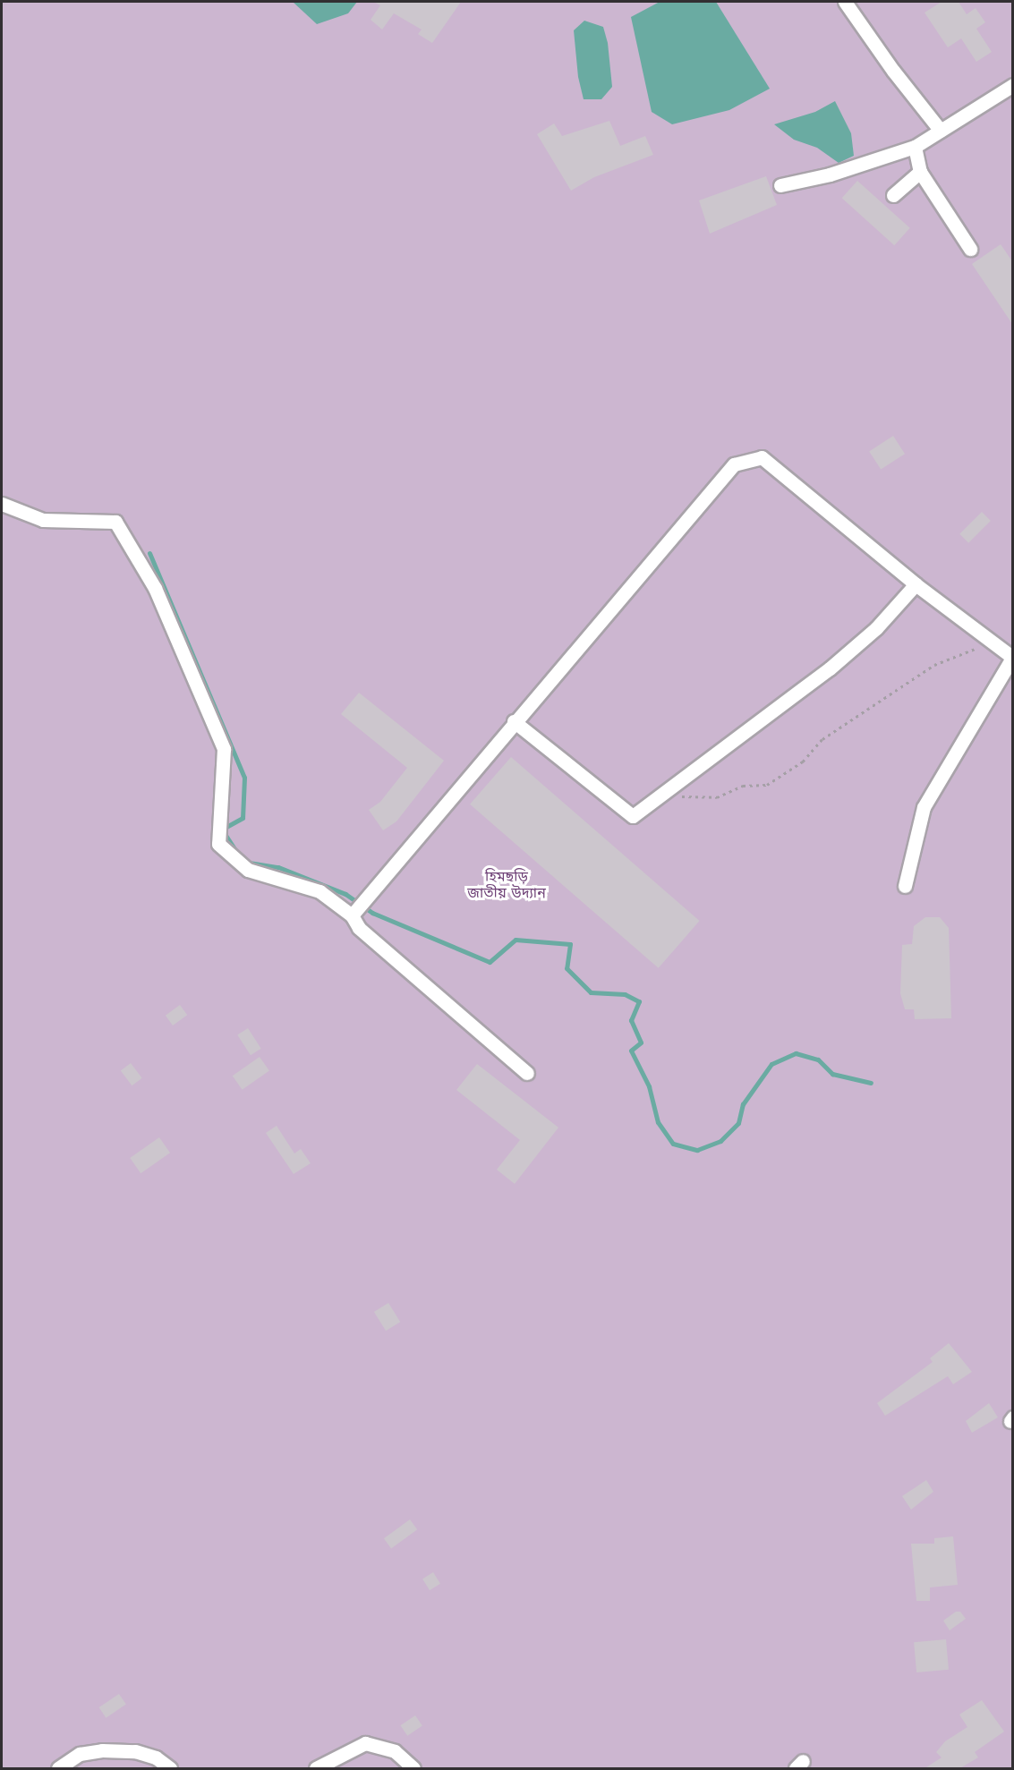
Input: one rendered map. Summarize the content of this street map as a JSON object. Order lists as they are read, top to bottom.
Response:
{
  "parks": ["হিমছড়ি জাতীয় উদ্যান"]
}
